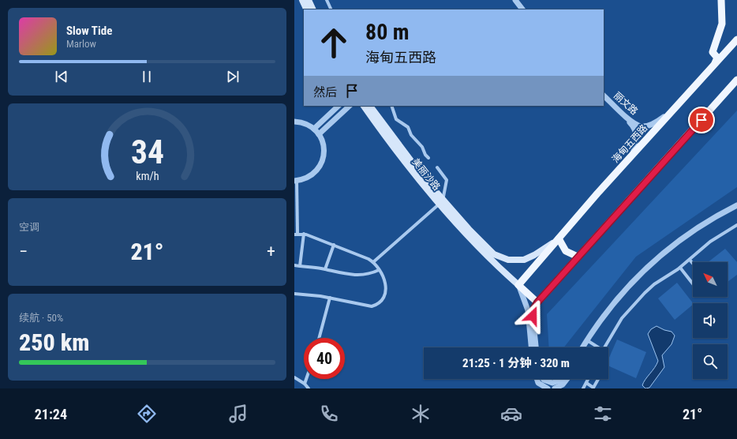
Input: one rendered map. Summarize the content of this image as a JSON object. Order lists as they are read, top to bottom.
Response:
{
  "streets": {
    "main road": ["海甸五西路", "美丽沙路"],
    "street": ["丽文路"]
  },
  "crossings": [
    ["丽文路", "海甸五西路"]
  ],
  "north": "top left",
  "page": {
    "turn": ["80 m", "海甸五西路"],
    "song": ["Slow Tide", "Marlow"],
    "then": "然后",
    "tile": [
      "空调",
      ["续航 · 50%", "250 km"]
    ],
    "heat": ["−", "21°", "+"],
    "limit": "40",
    "trip": "21:25 · 1 分钟 · 320 m",
    "tabs": ["21:24", "21°"],
    "gauge": ["34", "km/h"]
  }
}
